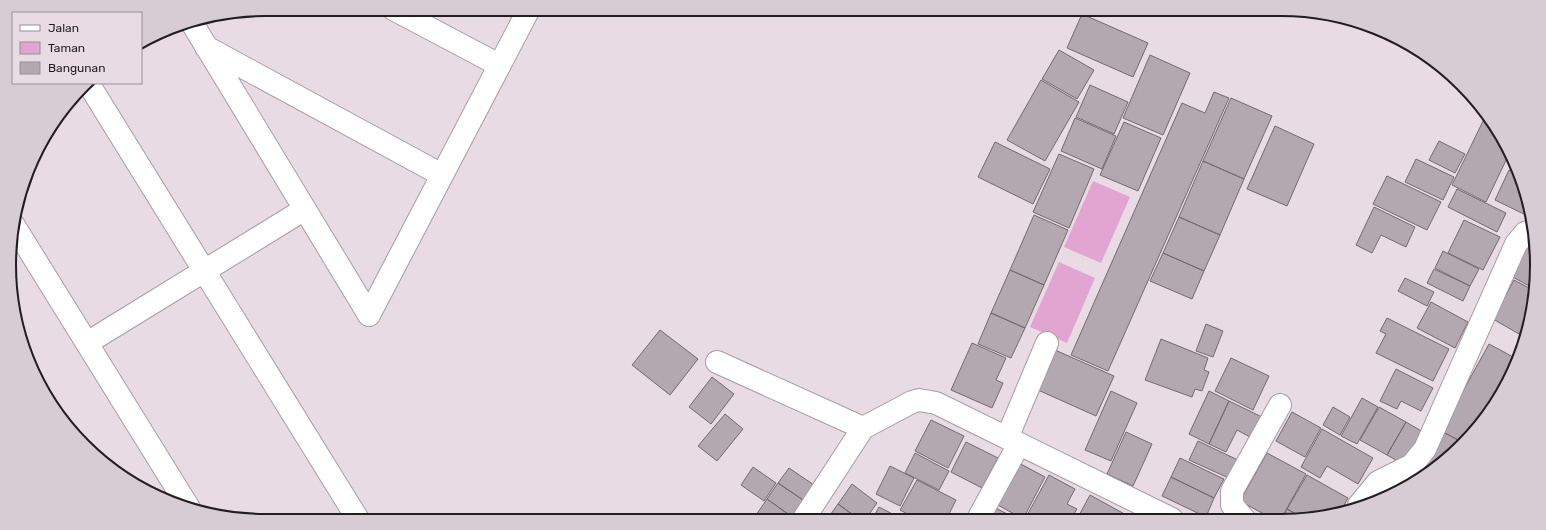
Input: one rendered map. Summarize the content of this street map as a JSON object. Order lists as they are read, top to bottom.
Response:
{
  "legend": ["Jalan", "Taman", "Bangunan"]
}
